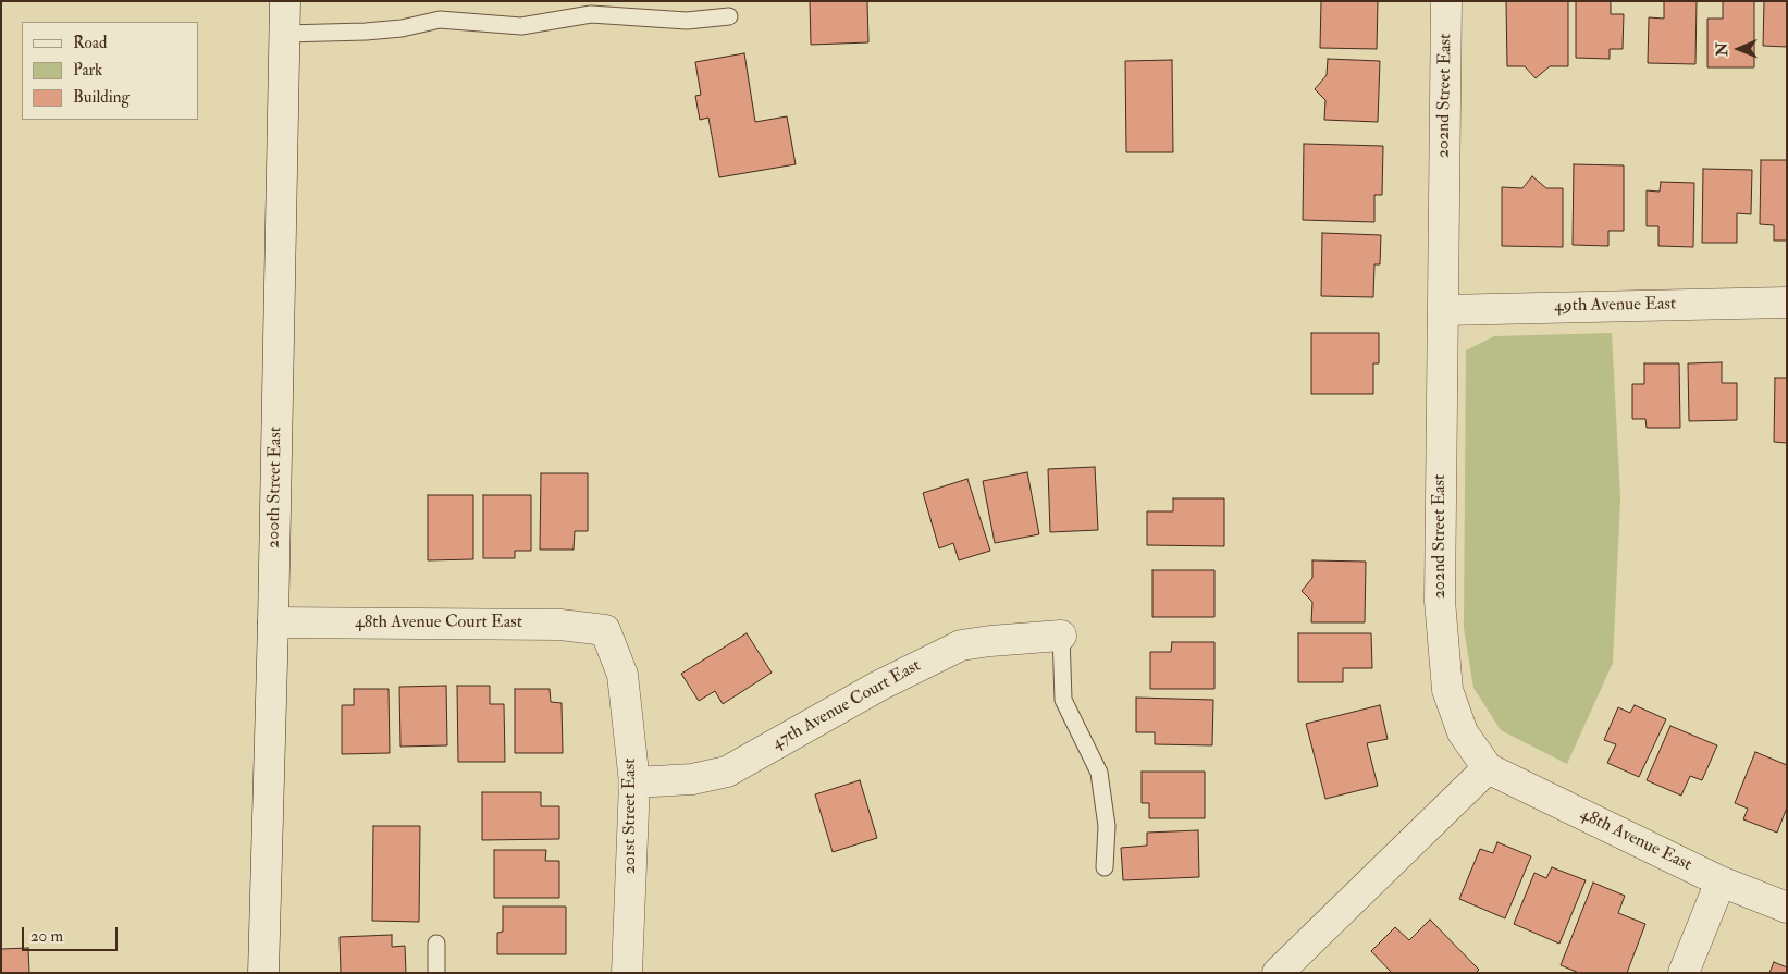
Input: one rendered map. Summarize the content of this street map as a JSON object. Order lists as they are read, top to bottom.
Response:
{
  "streets": {
    "street": [
      "202nd Street East",
      "49th Avenue East",
      "200th Street East",
      "48th Avenue Court East",
      "47th Avenue Court East",
      "201st Street East",
      "48th Avenue East"
    ]
  },
  "crossings": [
    ["202nd Street East", "49th Avenue East"],
    ["202nd Street East", "48th Avenue East"],
    ["200th Street East", "48th Avenue Court East"],
    ["48th Avenue Court East", "201st Street East"],
    ["47th Avenue Court East", "201st Street East"]
  ],
  "legend": ["Road", "Park", "Building"],
  "scale_bar": "20 m",
  "north": "left"
}
